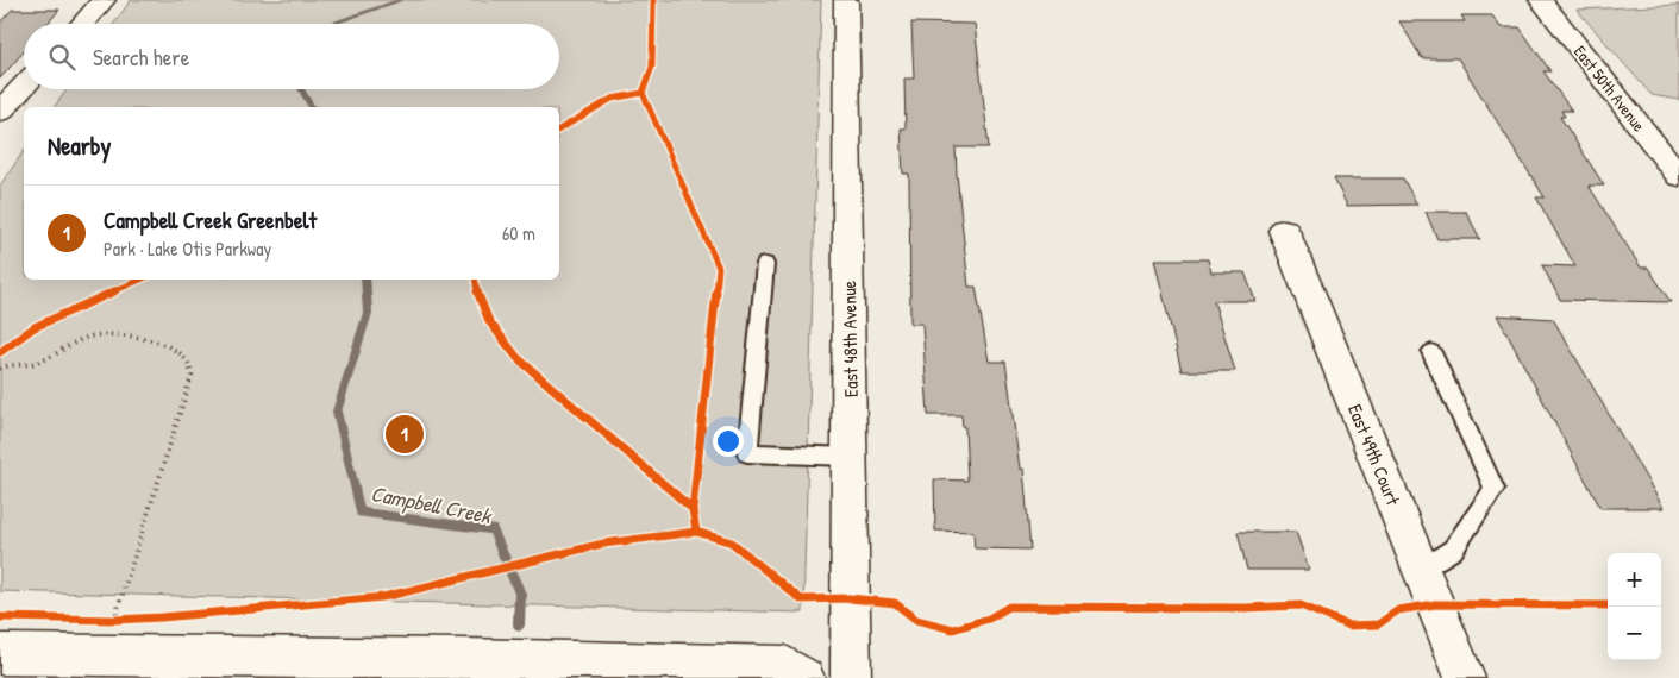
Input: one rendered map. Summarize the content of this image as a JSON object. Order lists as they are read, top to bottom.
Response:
{
  "streets": {
    "street": ["East 50th Avenue", "East 48th Avenue", "East 49th Court"]
  },
  "water": ["Campbell Creek"],
  "page": {
    "search": "Search here",
    "heading": "Nearby",
    "list": [
      {
        "mark": "1",
        "name": "Campbell Creek Greenbelt",
        "note": "Park · Lake Otis Parkway",
        "value": "60 m"
      }
    ],
    "pins": "1",
    "map_buttons": ["+", "−"]
  }
}
